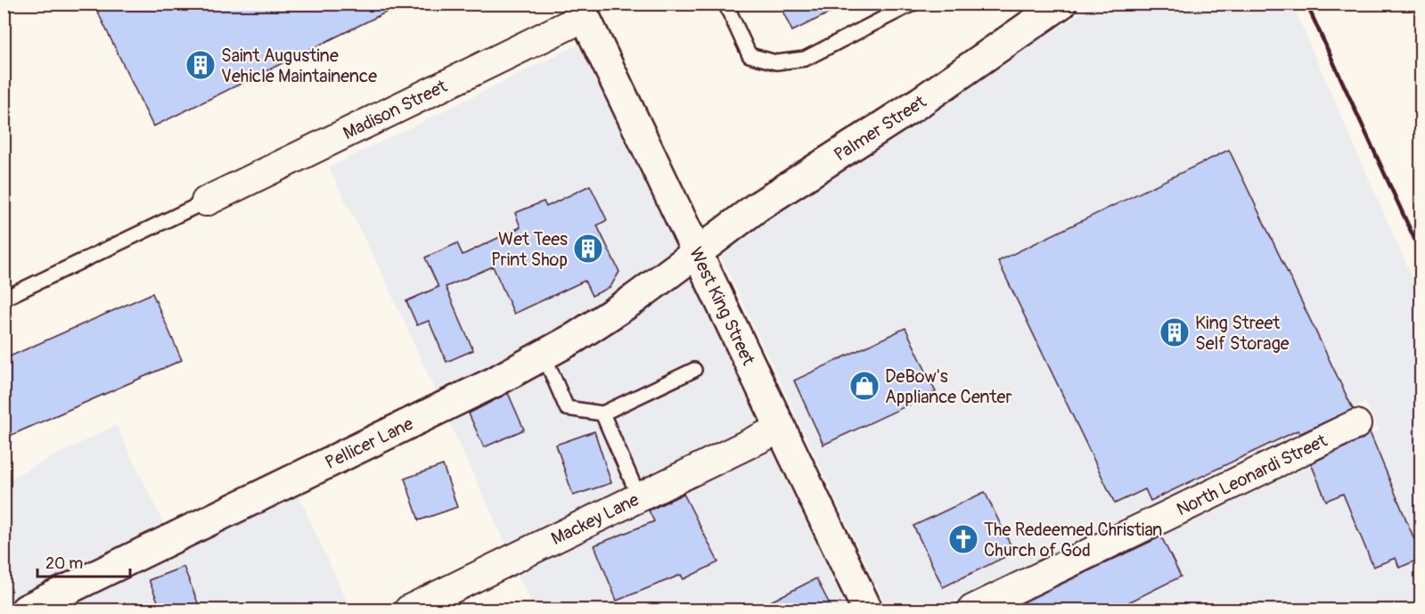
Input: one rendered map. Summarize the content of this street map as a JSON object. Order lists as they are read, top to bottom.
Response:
{
  "streets": {
    "main road": ["Palmer Street", "West King Street", "Pellicer Lane"],
    "street": ["Madison Street", "North Leonardi Street", "Mackey Lane"]
  },
  "crossings": [
    ["Madison Street", "West King Street"],
    ["Palmer Street", "West King Street"],
    ["Palmer Street", "Pellicer Lane"],
    ["West King Street", "Pellicer Lane"],
    ["West King Street", "Mackey Lane"]
  ],
  "places": {
    "building": ["Saint Augustine Vehicle Maintainence", "Wet Tees Print Shop", "King Street Self Storage"],
    "shop": ["DeBow's Appliance Center"],
    "church": ["The Redeemed Christian Church of God"]
  },
  "scale_bar": "20 m"
}
